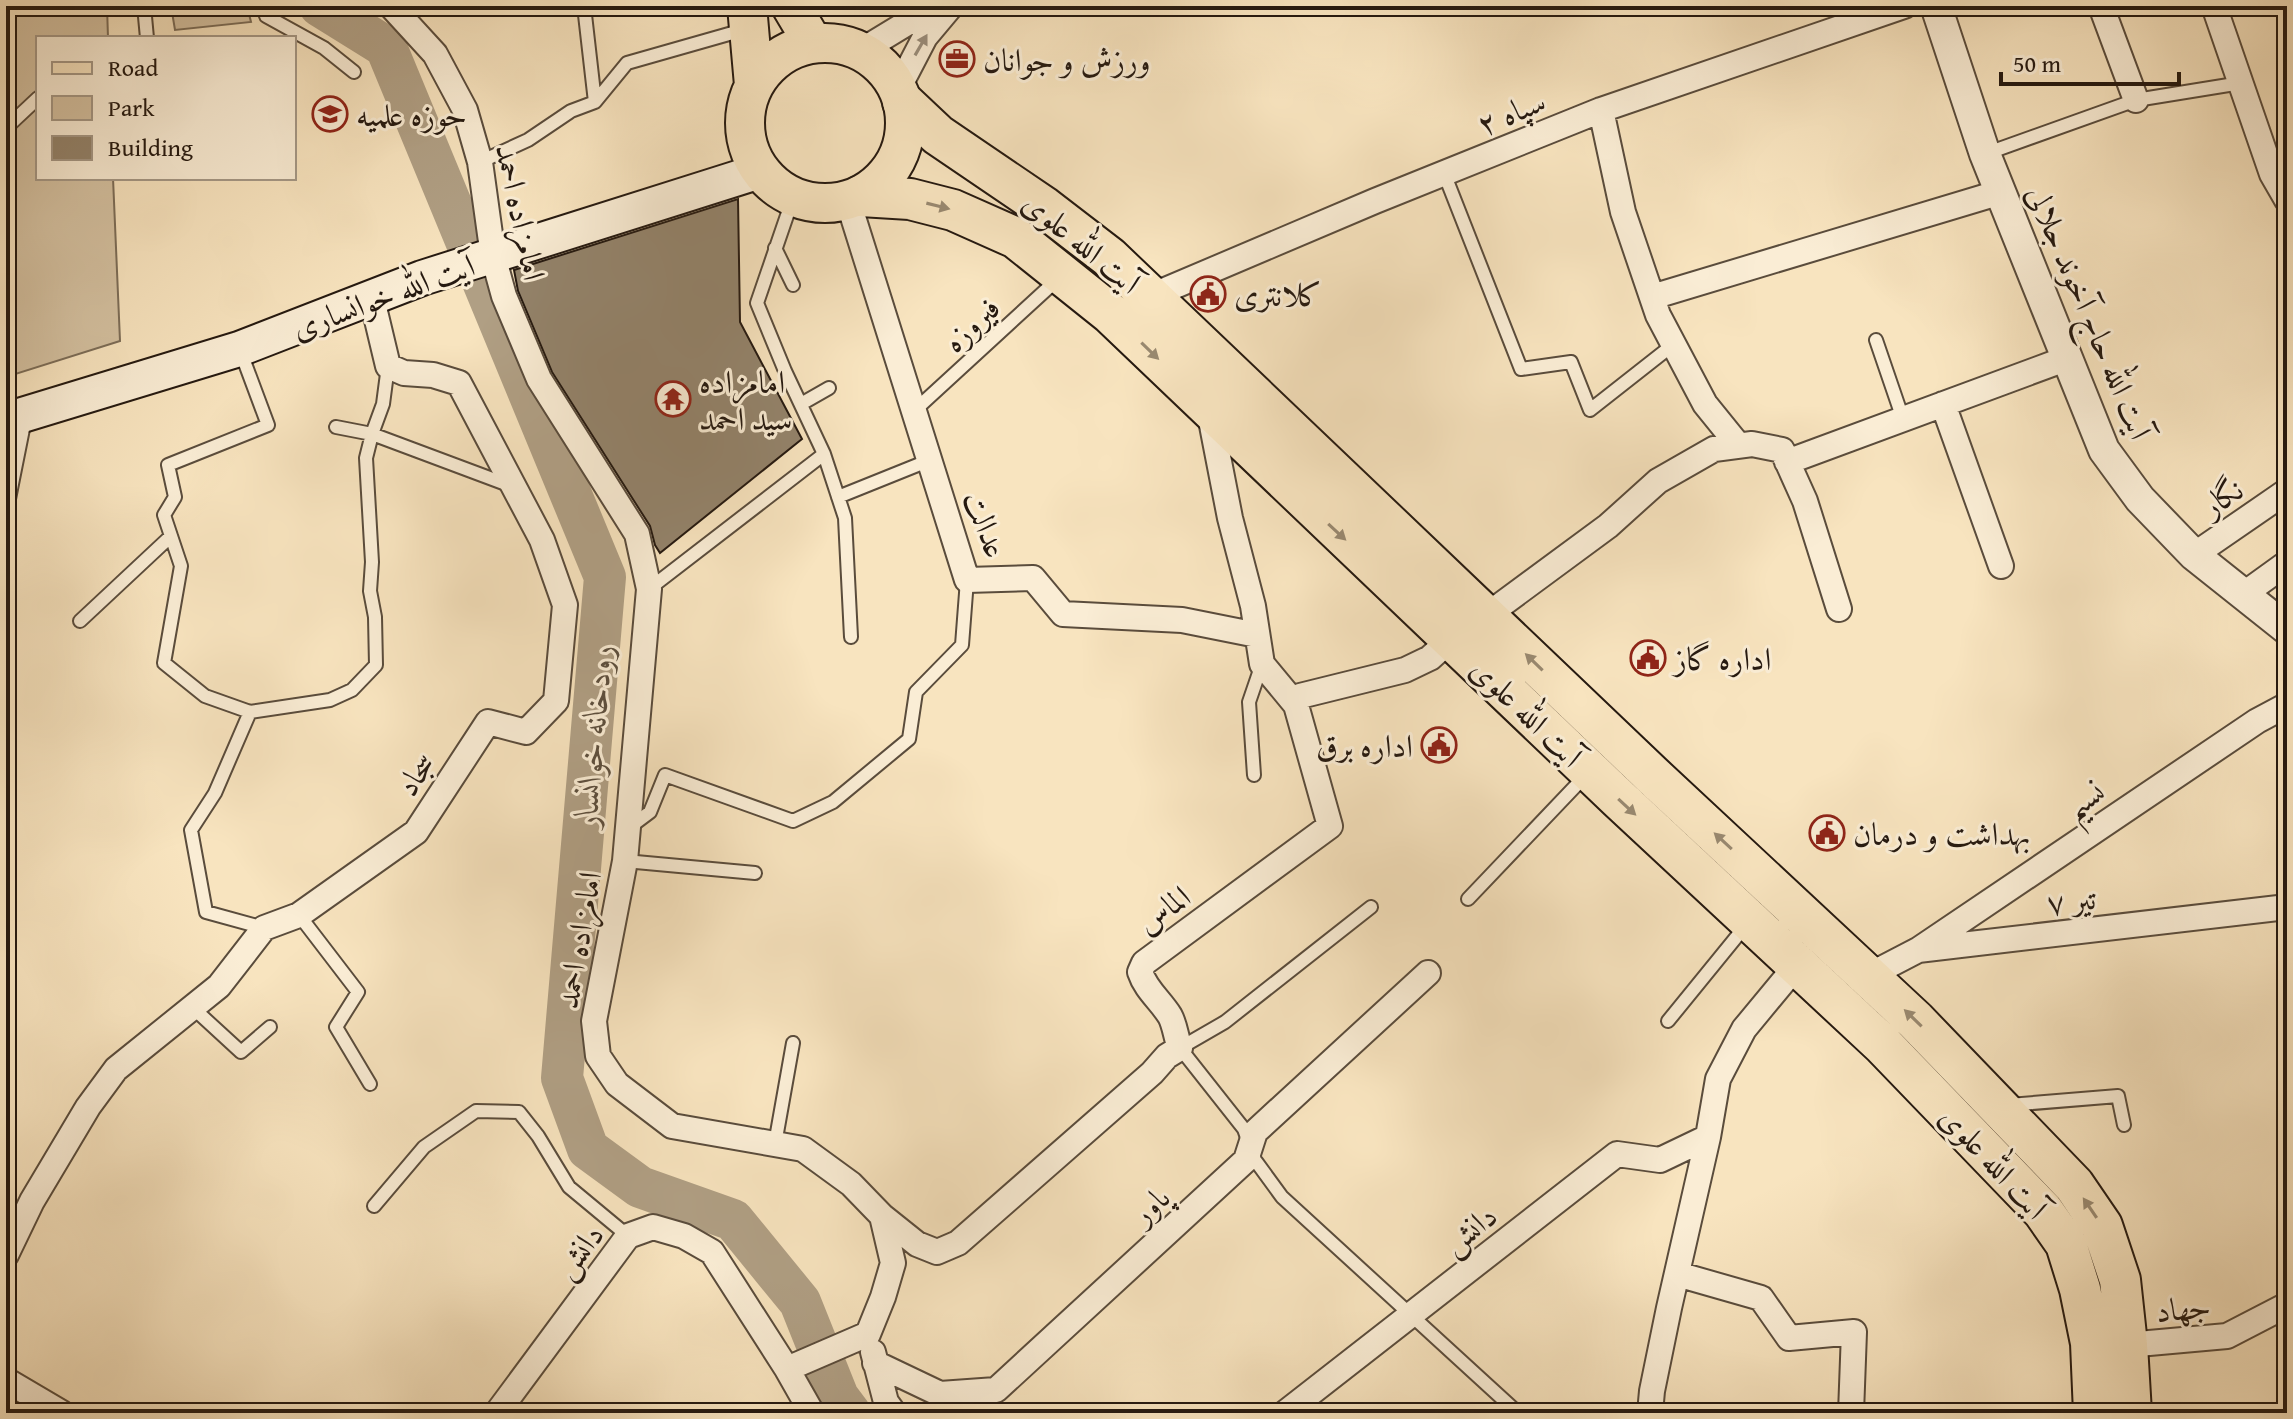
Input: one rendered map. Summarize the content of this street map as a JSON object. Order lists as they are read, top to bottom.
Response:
{
  "streets": {
    "highway": ["آیت الله علوی"],
    "main road": ["آیت الله خوانساری"],
    "street": [
      "سپاه ۲",
      "امامزاده احمد",
      "آیت الله حاج آخوند جلالی",
      "نگار",
      "عدالت",
      "سجاد",
      "نسیم",
      "۷ تیر",
      "الماس",
      "پاور",
      "دانش",
      "جهاد"
    ],
    "lane": ["فیروزه"]
  },
  "crossings": [
    ["سپاه ۲", "آیت الله علوی"],
    ["امامزاده احمد", "آیت الله خوانساری"],
    ["آیت الله علوی", "آیت الله خوانساری"],
    ["آیت الله علوی", "فیروزه"],
    ["آیت الله علوی", "عدالت"],
    ["آیت الله علوی", "۷ تیر"],
    ["آیت الله علوی", "جهاد"],
    ["آیت الله خوانساری", "عدالت"],
    ["آیت الله حاج آخوند جلالی", "نگار"],
    ["فیروزه", "عدالت"],
    ["نسیم", "۷ تیر"]
  ],
  "water": ["رودخانه خوانسار"],
  "places": {
    "office": ["ورزش و جوانان"],
    "school or university": ["حوزه علمیه"],
    "public building": [
      "کلانتری",
      "اداره گاز",
      "اداره برق",
      "بهداشت و درمان"
    ],
    "temple": ["امامزاده سید احمد"]
  },
  "legend": ["Road", "Park", "Building"],
  "scale_bar": "50 m"
}
